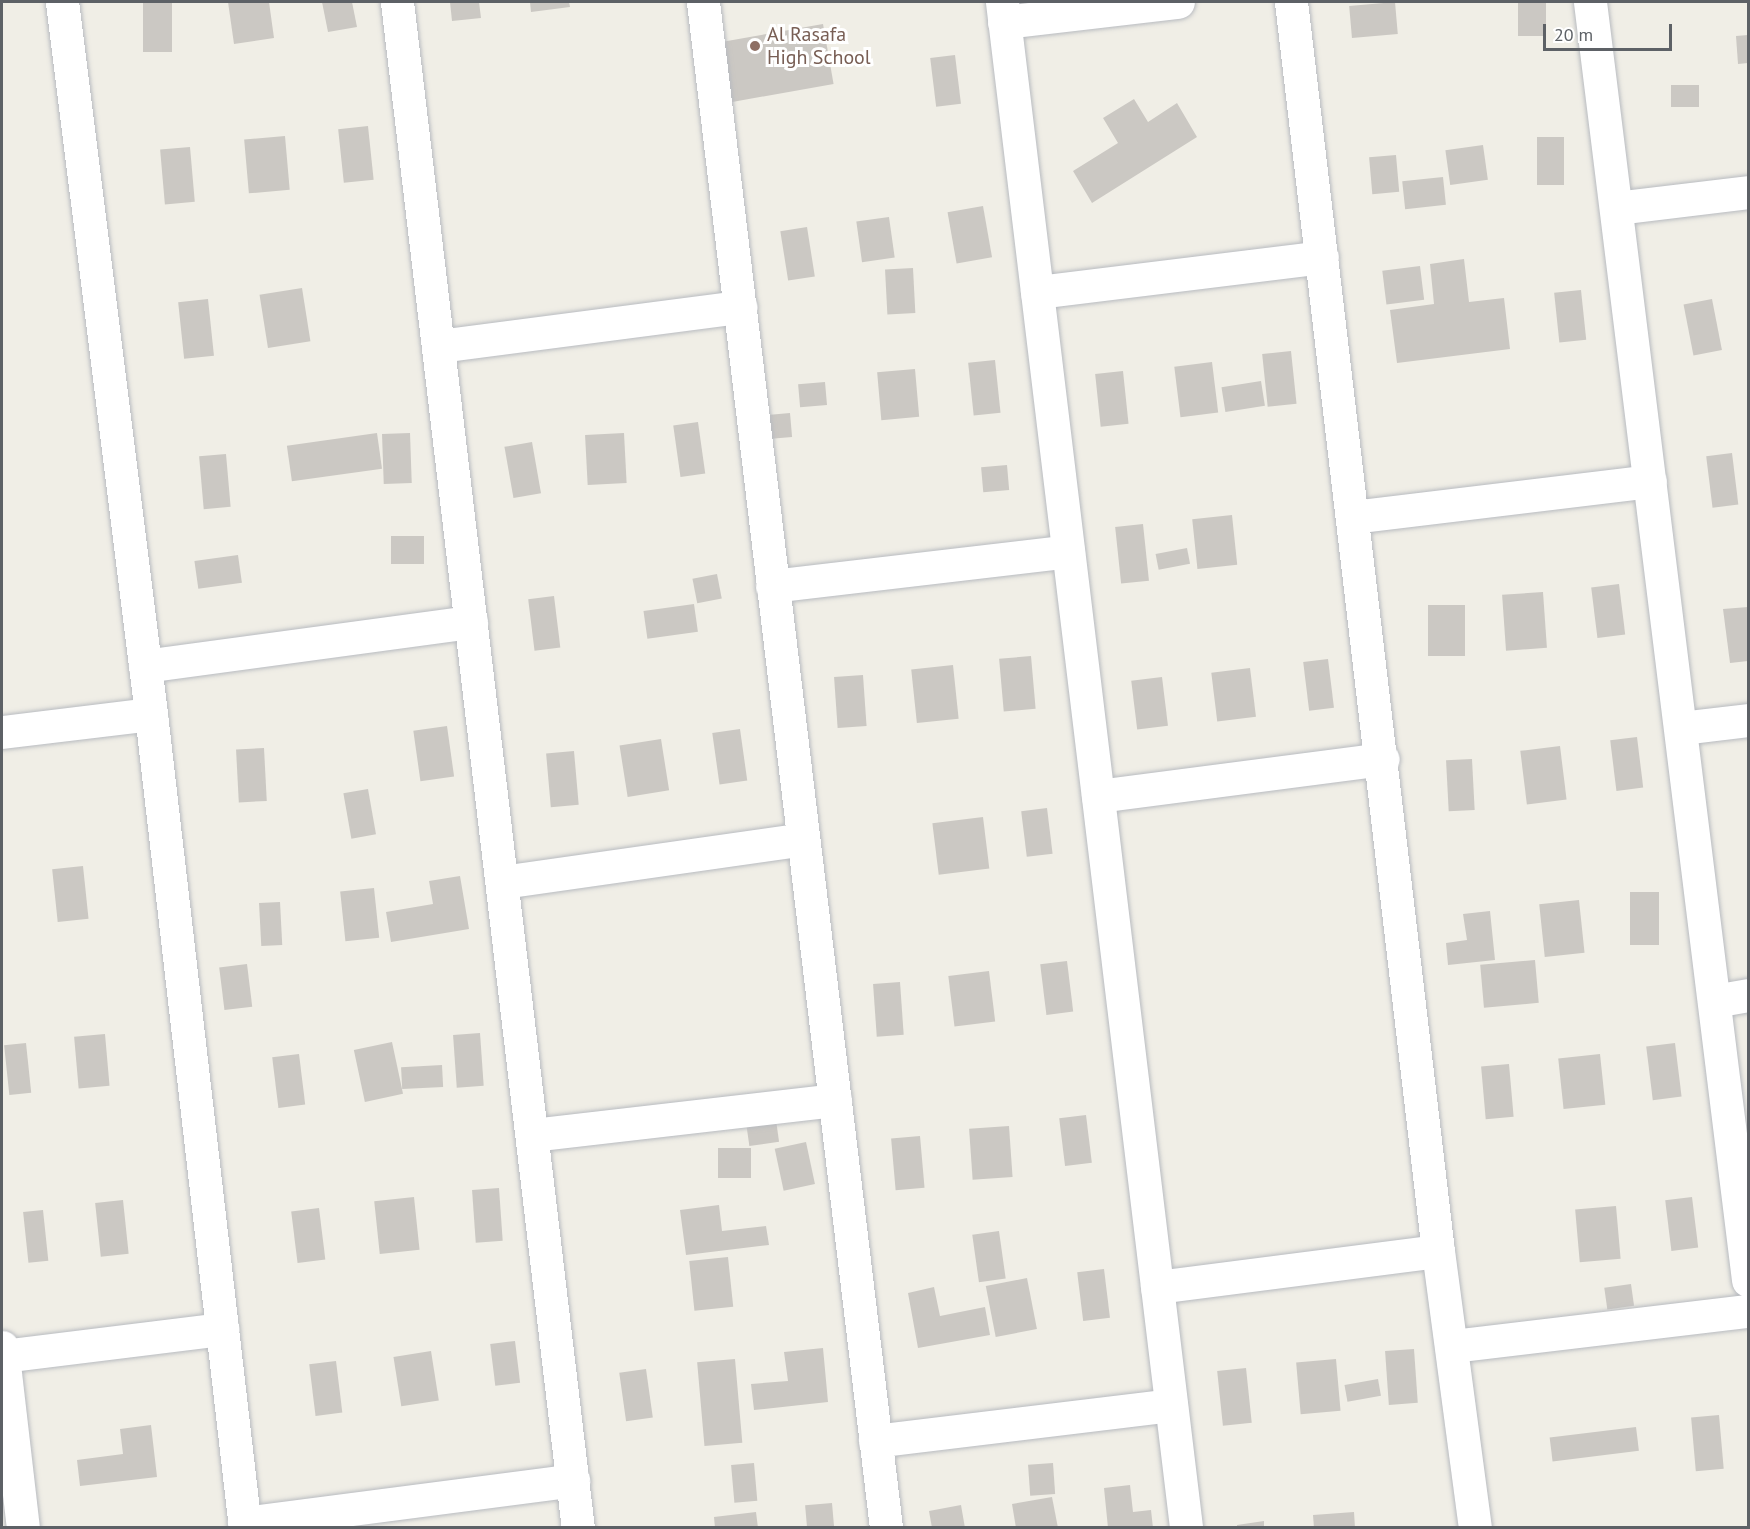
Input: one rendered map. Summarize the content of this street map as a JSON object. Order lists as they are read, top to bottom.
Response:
{
  "places": ["Al Rasafa High School"],
  "scale_bar": "20 m"
}
